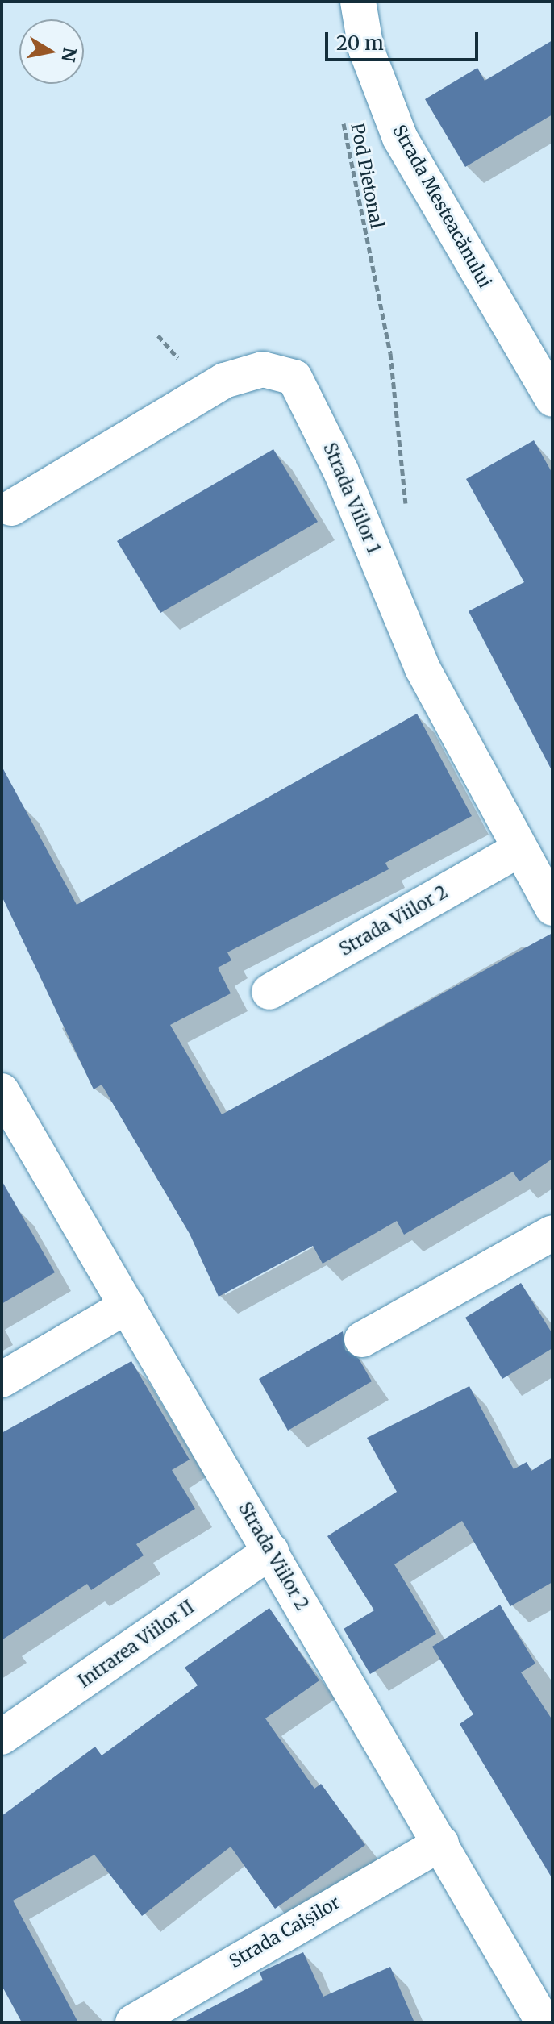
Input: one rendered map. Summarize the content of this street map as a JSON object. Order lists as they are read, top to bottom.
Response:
{
  "streets": {
    "street": [
      "Strada Mesteacănului",
      "Strada Viilor 1",
      "Strada Viilor 2",
      "Intrarea Viilor II",
      "Strada Caișilor"
    ],
    "path": ["Pod Pietonal"]
  },
  "crossings": [
    ["Strada Viilor 1", "Strada Viilor 2"],
    ["Strada Viilor 2", "Intrarea Viilor II"],
    ["Strada Viilor 2", "Strada Caișilor"]
  ],
  "scale_bar": "20 m",
  "north": "right"
}
